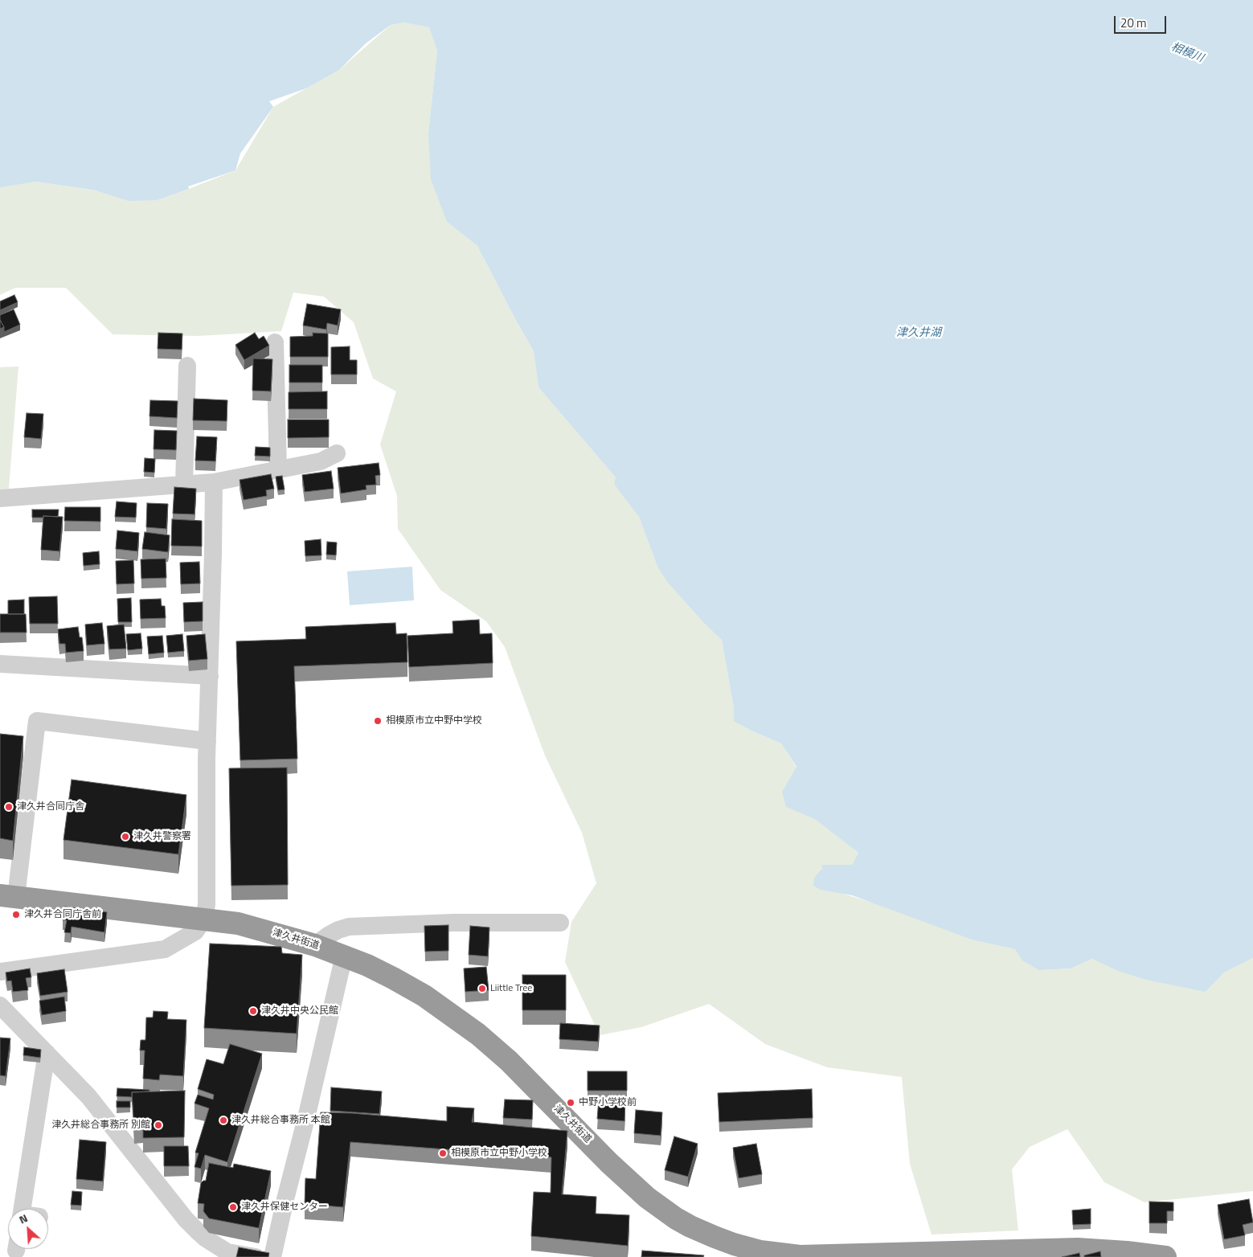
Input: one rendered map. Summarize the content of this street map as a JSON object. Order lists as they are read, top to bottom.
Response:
{
  "streets": {
    "highway": ["津久井街道"]
  },
  "water": ["相模川", "津久井湖"],
  "places": [
    "相模原市立中野中学校",
    "津久井合同庁舎",
    "津久井警察署",
    "津久井合同庁舎前",
    "Liittle Tree",
    "津久井中央公民館",
    "中野小学校前",
    "津久井総合事務所 本館",
    "津久井総合事務所 別館",
    "相模原市立中野小学校",
    "津久井保健センター"
  ],
  "scale_bar": "20 m",
  "north": "top left"
}
